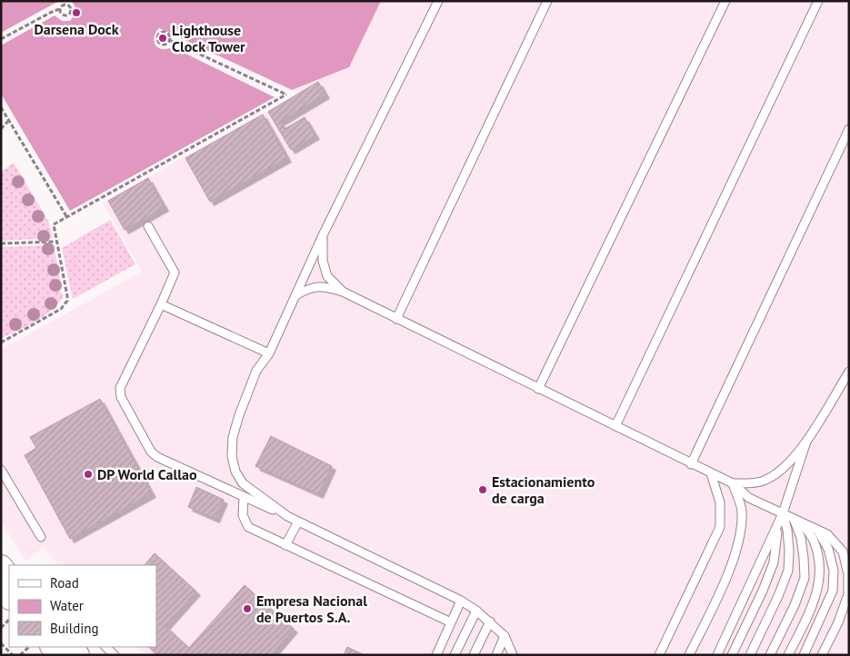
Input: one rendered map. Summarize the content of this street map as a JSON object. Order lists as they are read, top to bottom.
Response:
{
  "places": [
    "Darsena Dock",
    "Lighthouse Clock Tower",
    "DP World Callao",
    "Estacionamiento de carga",
    "Empresa Nacional de Puertos S.A."
  ],
  "legend": ["Road", "Water", "Building"]
}
